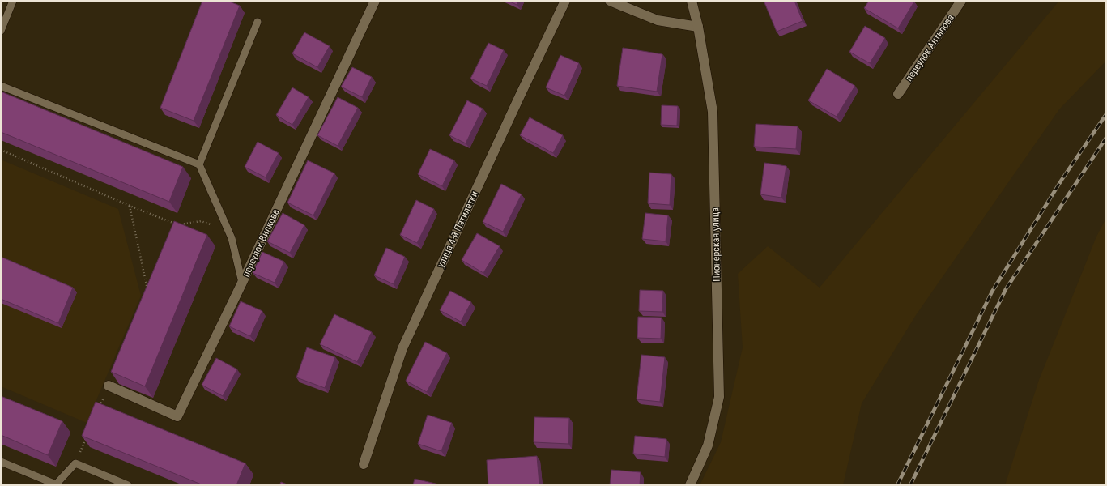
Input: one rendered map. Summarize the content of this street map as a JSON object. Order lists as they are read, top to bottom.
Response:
{
  "streets": {
    "street": [
      "переулок Антипова",
      "улица 4-й Пятилетки",
      "переулок Вилкова",
      "Пионерская улица"
    ]
  }
}
